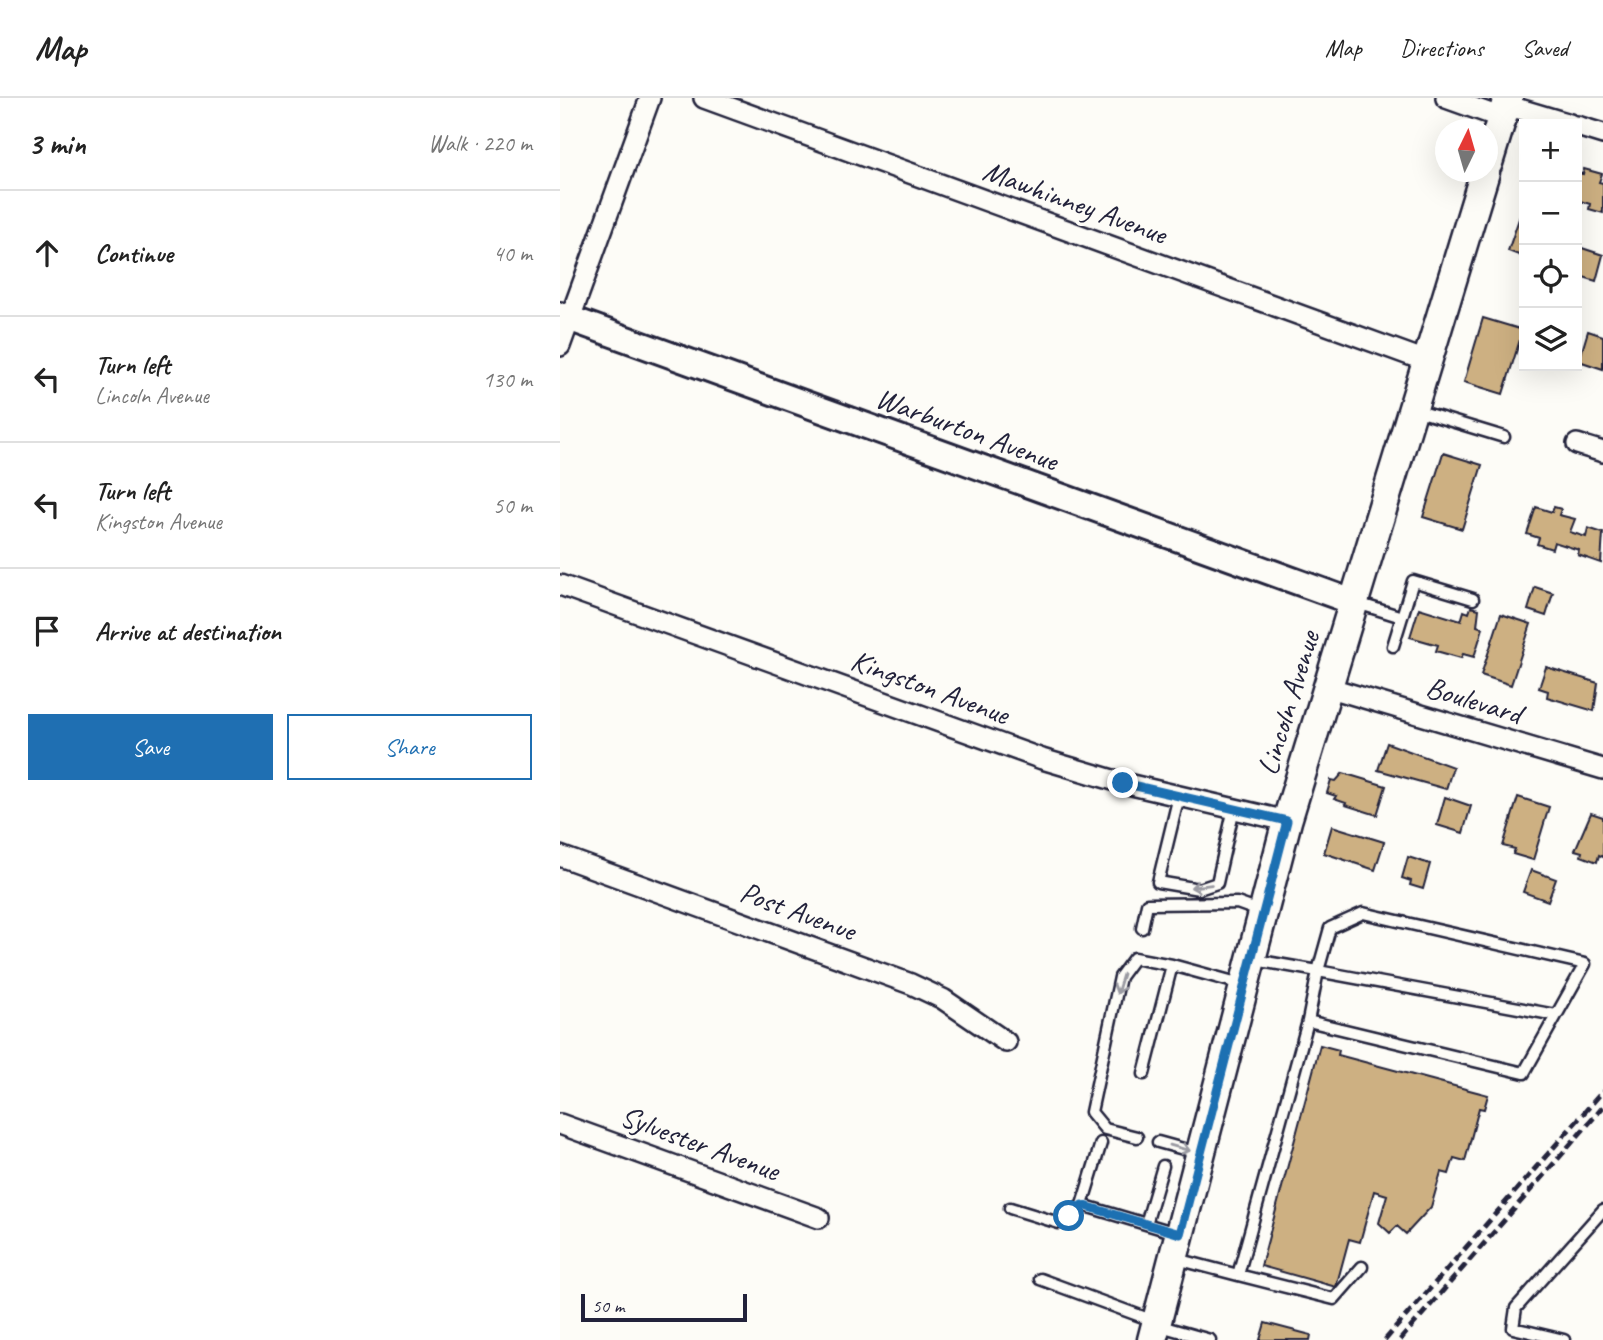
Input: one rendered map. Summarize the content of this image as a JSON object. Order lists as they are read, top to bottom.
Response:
{
  "streets": {
    "main road": ["Lincoln Avenue"],
    "street": [
      "Mawhinney Avenue",
      "Warburton Avenue",
      "Kingston Avenue",
      "Boulevard",
      "Post Avenue",
      "Sylvester Avenue"
    ]
  },
  "crossings": [
    ["Mawhinney Avenue", "Lincoln Avenue"],
    ["Warburton Avenue", "Lincoln Avenue"],
    ["Kingston Avenue", "Lincoln Avenue"],
    ["Boulevard", "Lincoln Avenue"]
  ],
  "scale_bar": "50 m",
  "north": "top",
  "page": {
    "header": "Map",
    "nav": ["Map", "Directions", "Saved"],
    "heading": ["3 min", "Walk · 220 m"],
    "map_buttons": ["+", "−"],
    "list": [
      ["Continue", "40 m"],
      ["Turn left", "Lincoln Avenue", "130 m"],
      ["Turn left", "Kingston Avenue", "50 m"],
      "Arrive at destination"
    ],
    "buttons": ["Save", "Share"],
    "scale": "50 m"
  }
}
